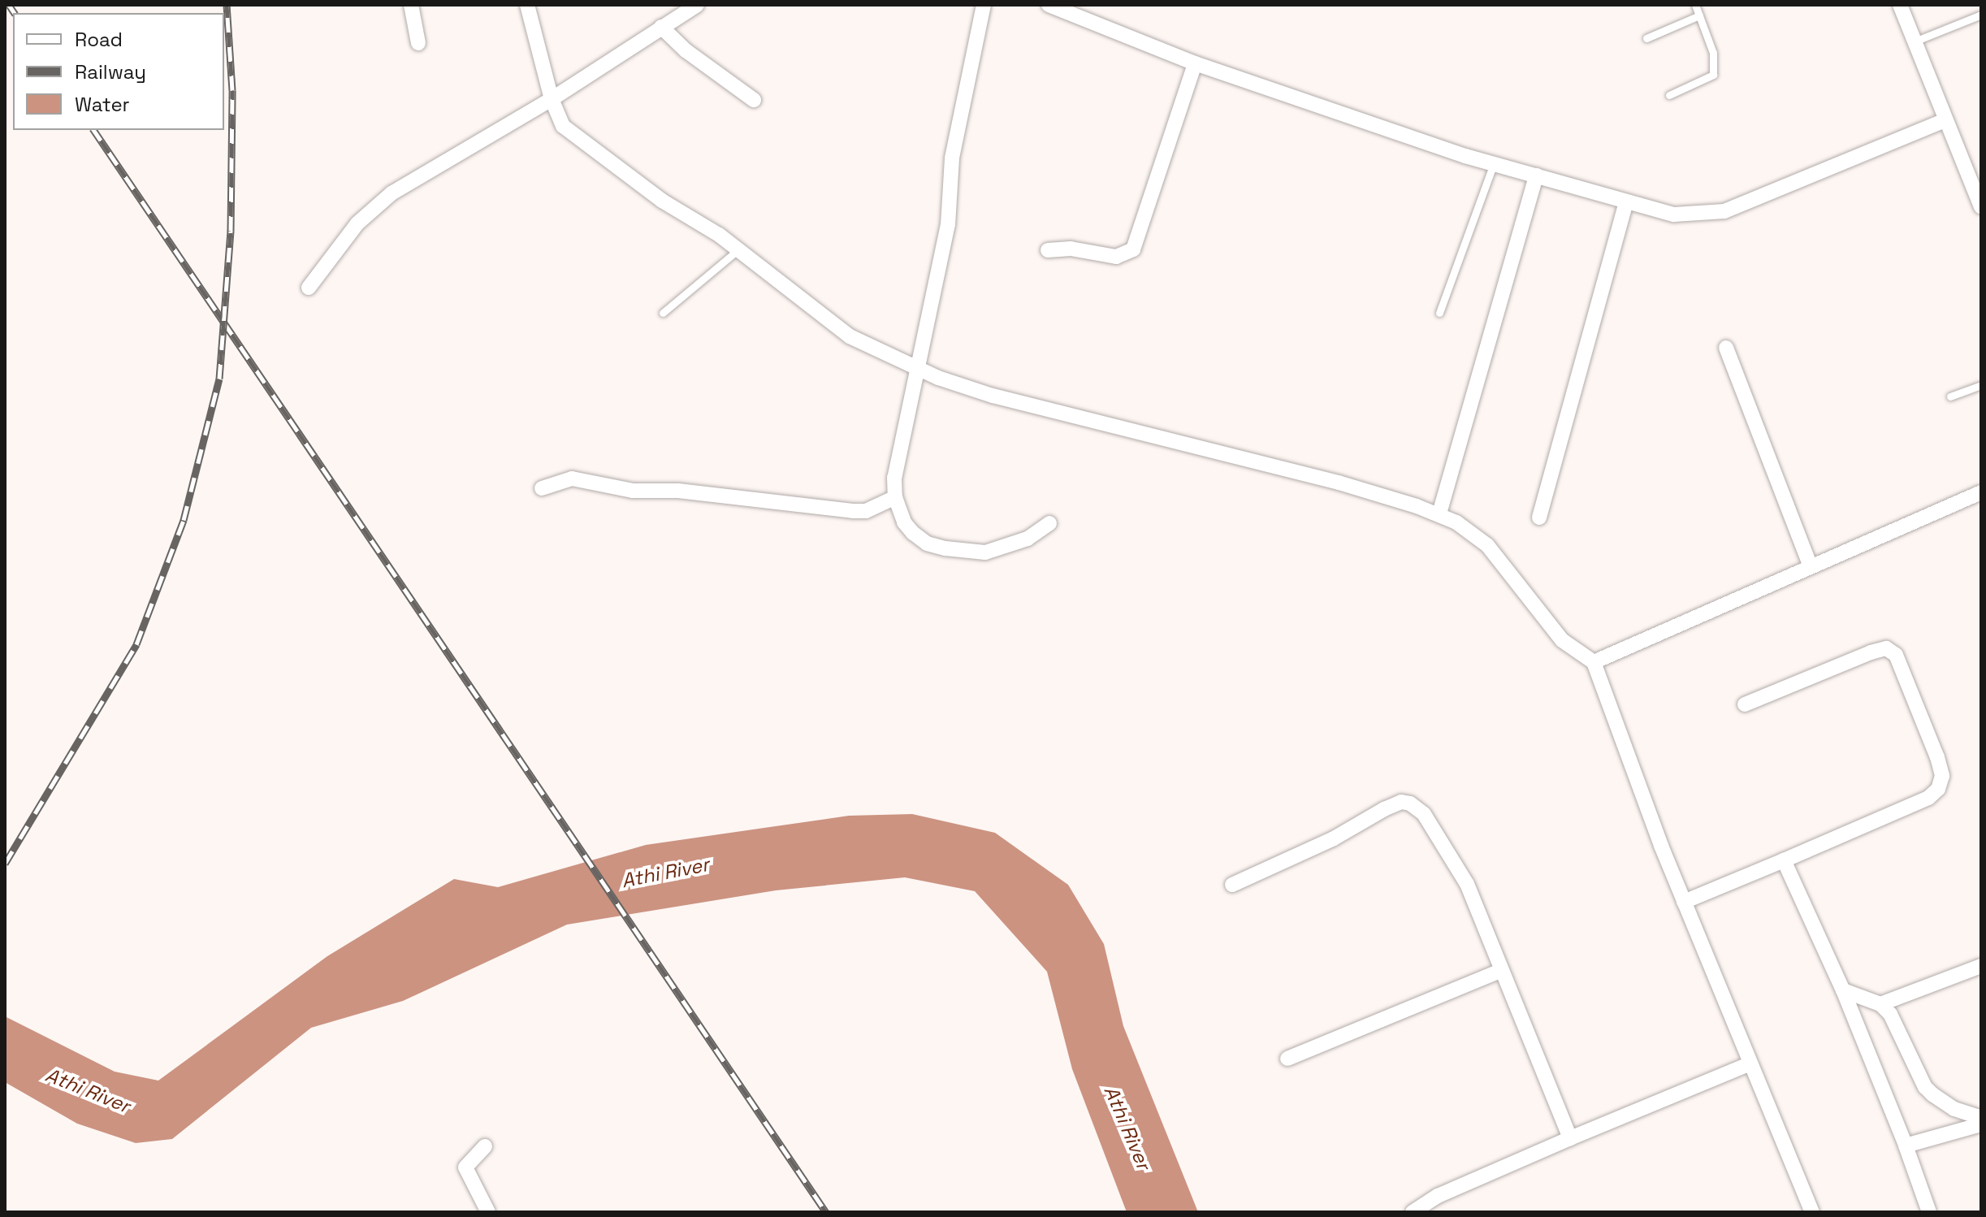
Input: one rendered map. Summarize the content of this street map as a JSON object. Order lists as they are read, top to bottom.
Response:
{
  "water": ["Athi River"],
  "legend": ["Road", "Railway", "Water"]
}
